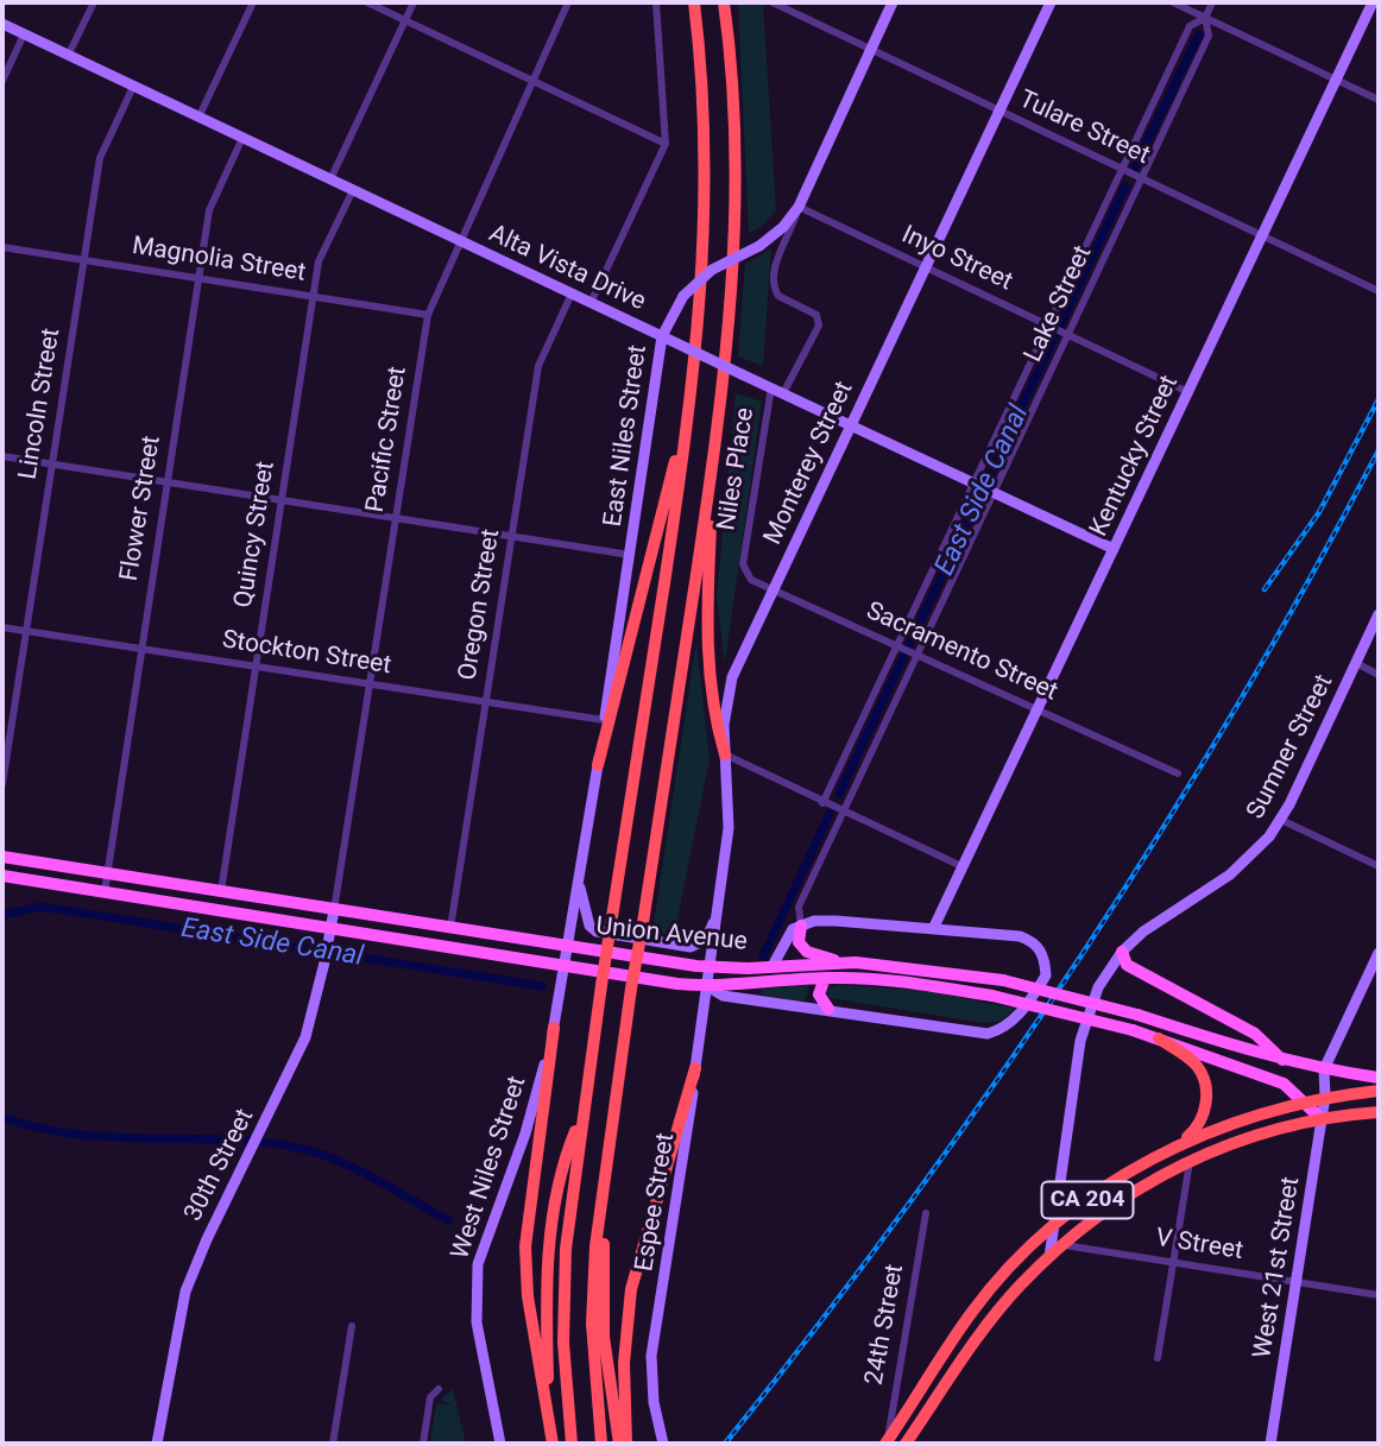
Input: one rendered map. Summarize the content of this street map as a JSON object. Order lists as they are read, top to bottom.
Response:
{
  "streets": {
    "highway": ["CA 204"],
    "main road": ["Union Avenue"],
    "street": [
      "Tulare Street",
      "Inyo Street",
      "Magnolia Street",
      "Alta Vista Drive",
      "Lake Street",
      "Lincoln Street",
      "East Niles Street",
      "Pacific Street",
      "Kentucky Street",
      "Monterey Street",
      "Niles Place",
      "Flower Street",
      "Quincy Street",
      "Oregon Street",
      "Sacramento Street",
      "Stockton Street",
      "Sumner Street",
      "30th Street",
      "West Niles Street",
      "Espee Street",
      "V Street",
      "West 21st Street",
      "24th Street"
    ]
  },
  "crossings": [
    ["Tulare Street", "Lake Street"],
    ["Tulare Street", "East Niles Street"],
    ["Tulare Street", "Kentucky Street"],
    ["Tulare Street", "Monterey Street"],
    ["Inyo Street", "Lake Street"],
    ["Inyo Street", "East Niles Street"],
    ["Inyo Street", "Kentucky Street"],
    ["Inyo Street", "Monterey Street"],
    ["Inyo Street", "Niles Place"],
    ["Magnolia Street", "Lincoln Street"],
    ["Magnolia Street", "Pacific Street"],
    ["Magnolia Street", "Flower Street"],
    ["Magnolia Street", "Quincy Street"],
    ["Alta Vista Drive", "Lake Street"],
    ["Alta Vista Drive", "Lincoln Street"],
    ["Alta Vista Drive", "East Niles Street"],
    ["Alta Vista Drive", "Pacific Street"],
    ["Alta Vista Drive", "Kentucky Street"],
    ["Alta Vista Drive", "Monterey Street"],
    ["Alta Vista Drive", "Niles Place"],
    ["Alta Vista Drive", "Flower Street"],
    ["Alta Vista Drive", "Quincy Street"],
    ["Alta Vista Drive", "Oregon Street"],
    ["Lake Street", "Sacramento Street"],
    ["Lincoln Street", "Stockton Street"],
    ["East Niles Street", "Niles Place"],
    ["East Niles Street", "Stockton Street"],
    ["East Niles Street", "Union Avenue"],
    ["East Niles Street", "West Niles Street"],
    ["Pacific Street", "Stockton Street"],
    ["Pacific Street", "Union Avenue"],
    ["Pacific Street", "30th Street"],
    ["Kentucky Street", "Sacramento Street"],
    ["Kentucky Street", "Union Avenue"],
    ["Monterey Street", "Sacramento Street"],
    ["Monterey Street", "Union Avenue"],
    ["Monterey Street", "Espee Street"],
    ["Niles Place", "Sacramento Street"],
    ["Flower Street", "Stockton Street"],
    ["Flower Street", "Union Avenue"],
    ["Quincy Street", "Stockton Street"],
    ["Quincy Street", "Union Avenue"],
    ["Oregon Street", "Stockton Street"],
    ["Oregon Street", "Union Avenue"],
    ["Sumner Street", "CA 204"],
    ["Union Avenue", "30th Street"],
    ["Union Avenue", "West Niles Street"],
    ["Union Avenue", "CA 204"],
    ["Union Avenue", "Espee Street"],
    ["Union Avenue", "West 21st Street"],
    ["CA 204", "V Street"],
    ["CA 204", "West 21st Street"],
    ["CA 204", "24th Street"],
    ["V Street", "West 21st Street"]
  ],
  "water": ["East Side Canal"]
}
